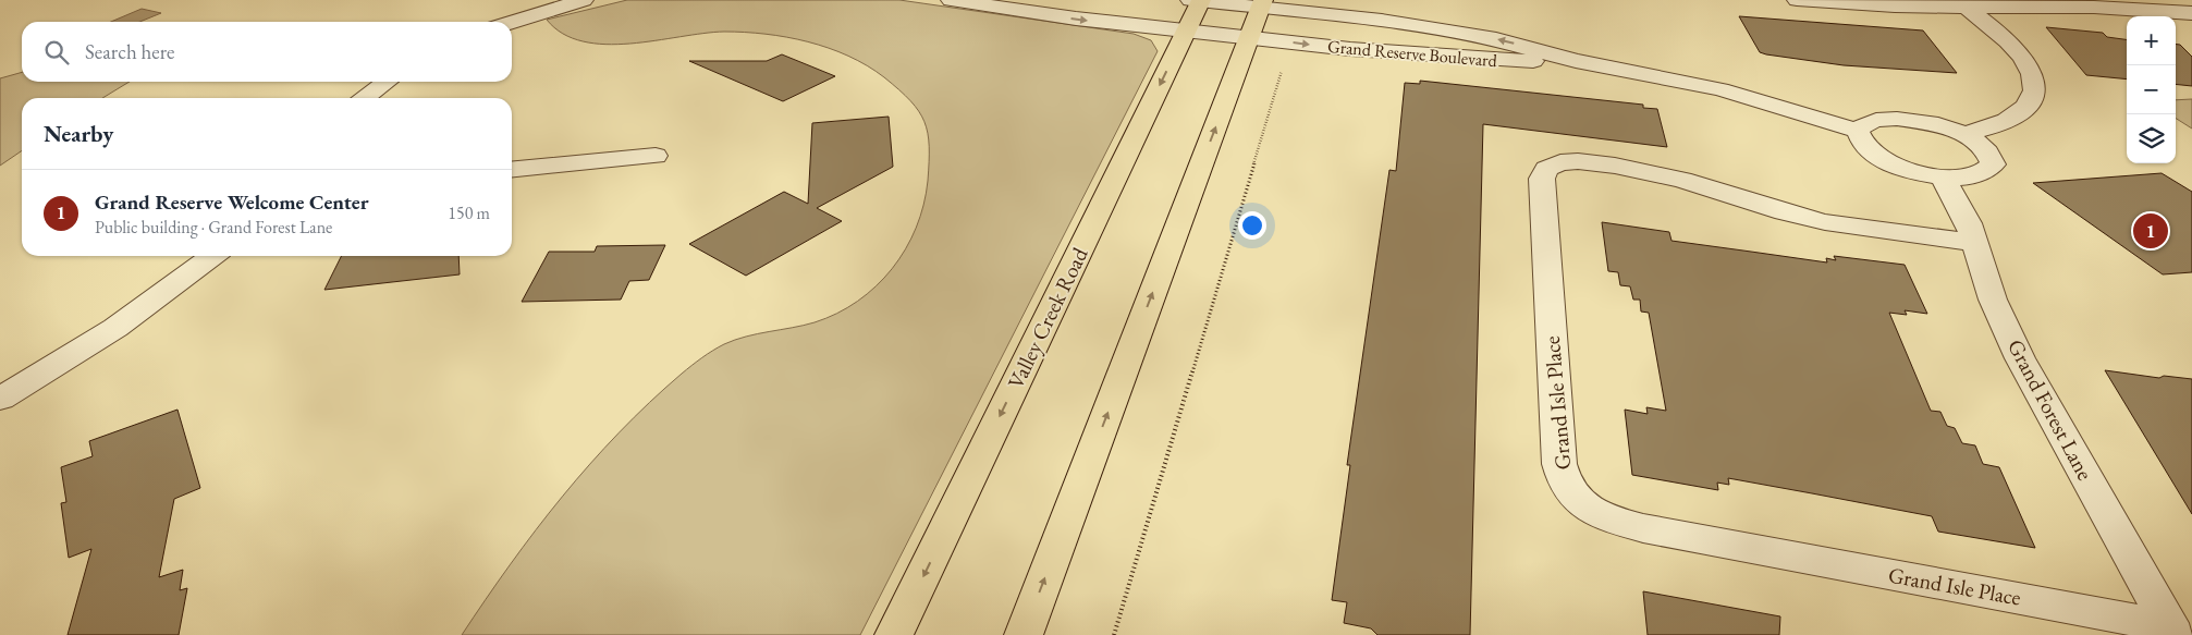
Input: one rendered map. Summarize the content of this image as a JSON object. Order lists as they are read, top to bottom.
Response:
{
  "streets": {
    "main road": ["Valley Creek Road"],
    "street": ["Grand Reserve Boulevard", "Grand Isle Place", "Grand Forest Lane"]
  },
  "crossings": [
    ["Grand Isle Place", "Grand Forest Lane"]
  ],
  "page": {
    "map_buttons": ["+", "−"],
    "search": "Search here",
    "heading": "Nearby",
    "list": [
      {
        "mark": "1",
        "name": "Grand Reserve Welcome Center",
        "note": "Public building · Grand Forest Lane",
        "value": "150 m"
      }
    ],
    "pins": "1"
  }
}
